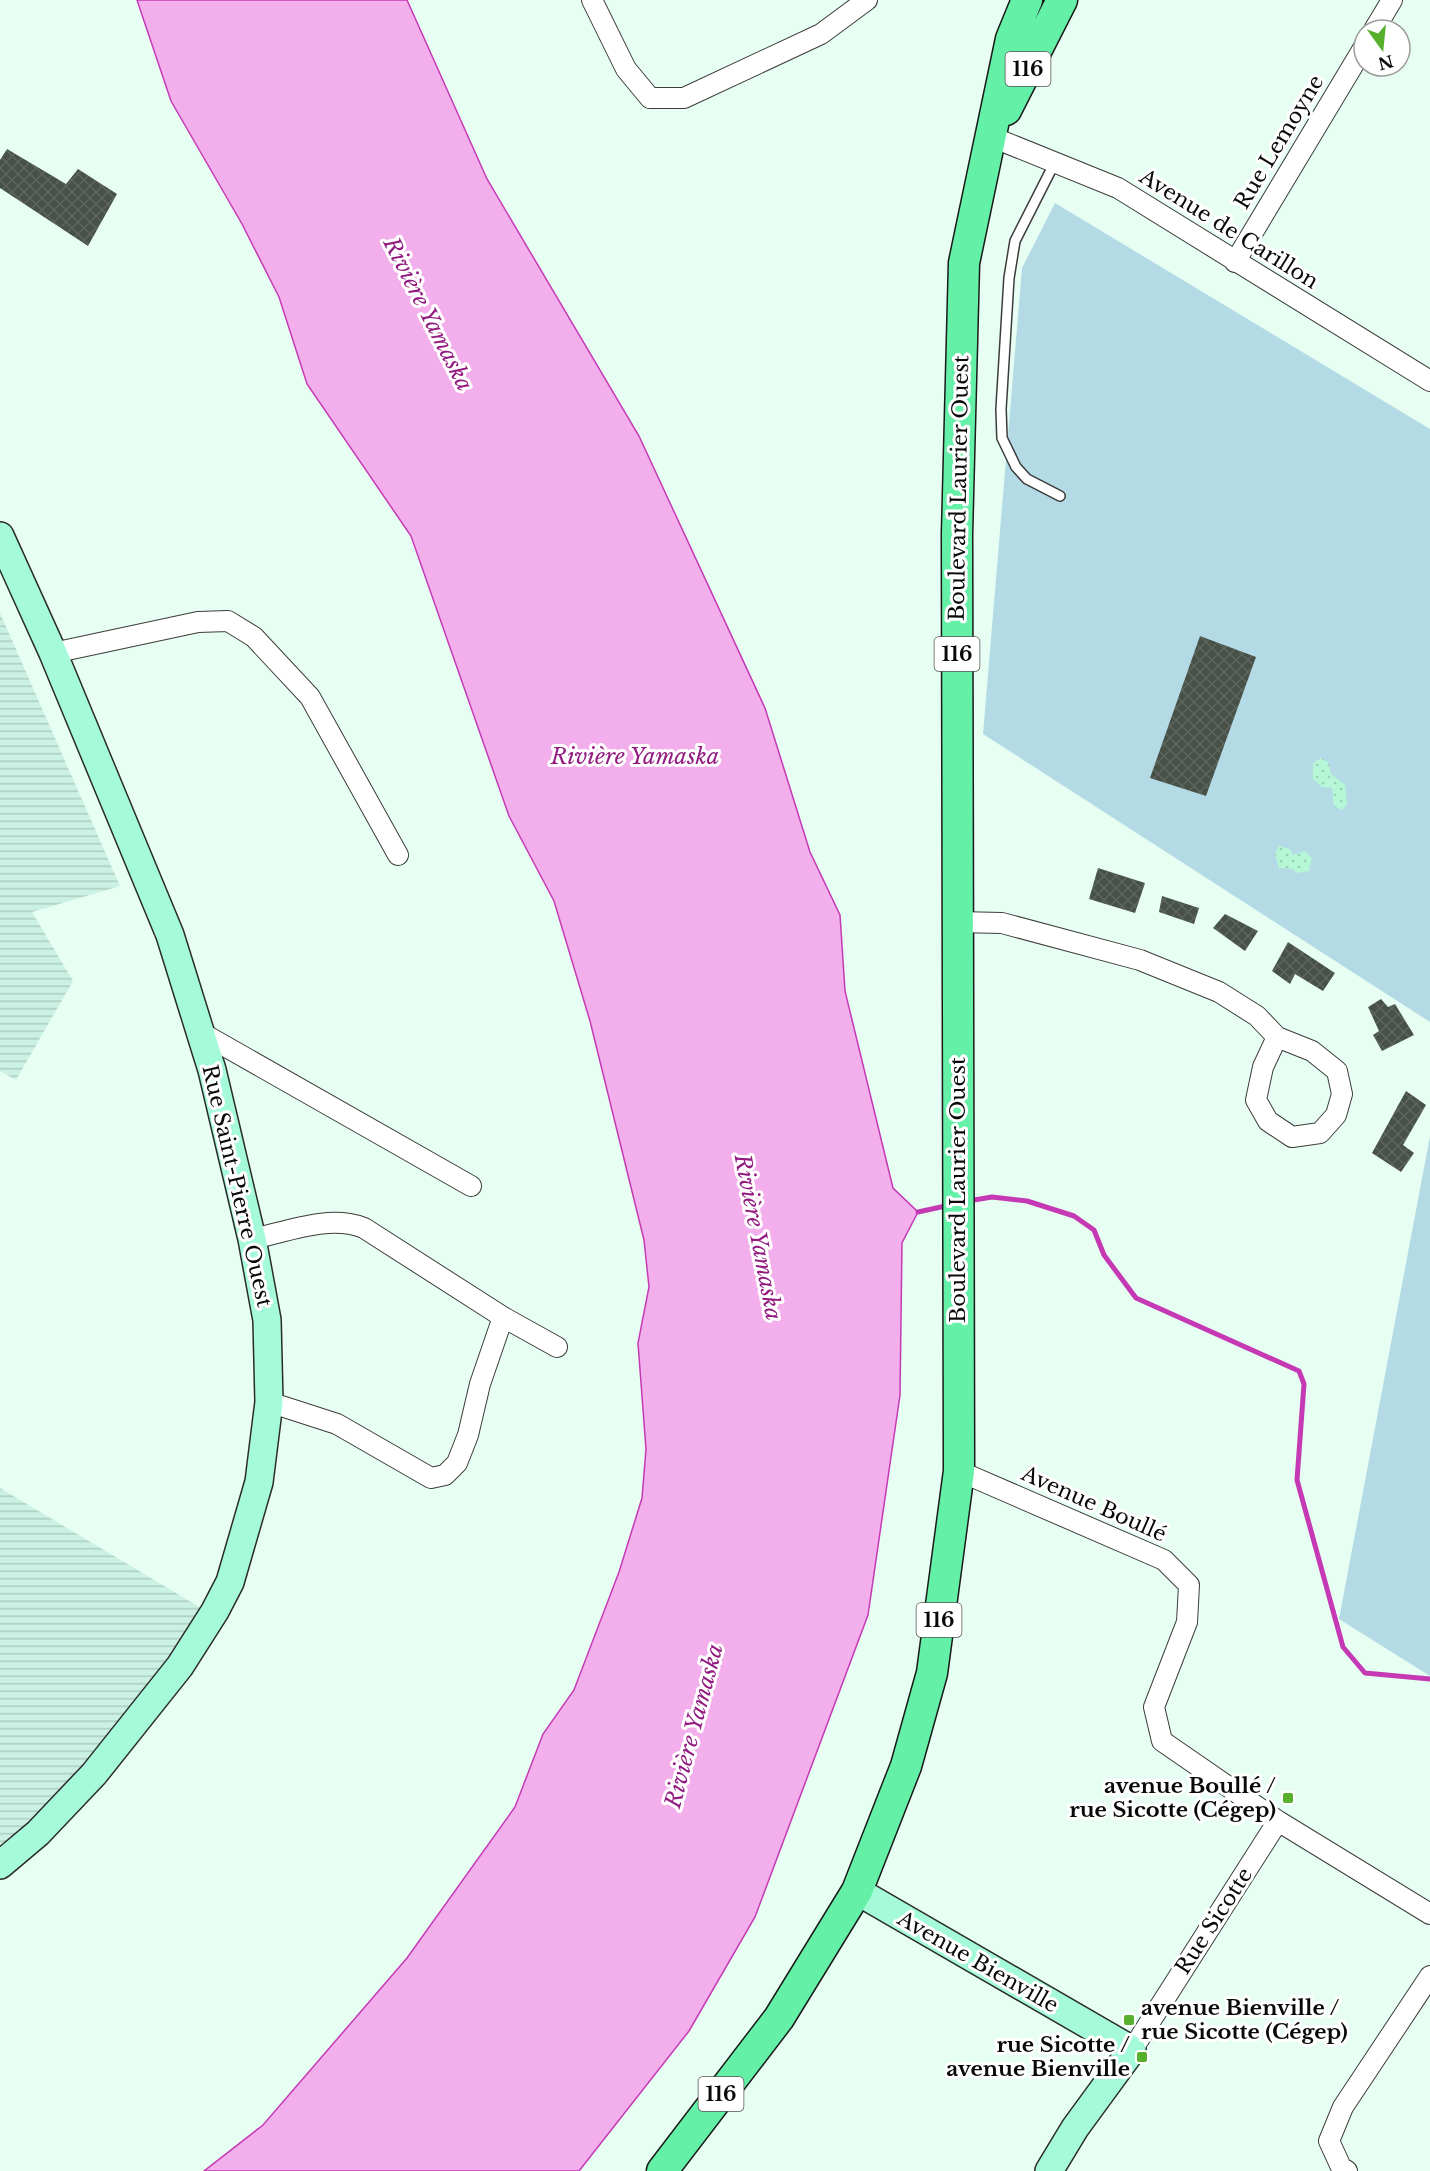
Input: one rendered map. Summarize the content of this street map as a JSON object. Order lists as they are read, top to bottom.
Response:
{
  "streets": {
    "main road": ["116", "Boulevard Laurier Ouest"],
    "street": [
      "Rue Lemoyne",
      "Avenue de Carillon",
      "Rue Saint-Pierre Ouest",
      "Avenue Boullé",
      "Rue Sicotte",
      "Avenue Bienville"
    ]
  },
  "crossings": [
    ["Rue Lemoyne", "Avenue de Carillon"],
    ["Avenue de Carillon", "Boulevard Laurier Ouest"],
    ["Boulevard Laurier Ouest", "Avenue Boullé"],
    ["Boulevard Laurier Ouest", "Avenue Bienville"],
    ["Avenue Boullé", "Rue Sicotte"],
    ["Rue Sicotte", "Avenue Bienville"]
  ],
  "water": ["Rivière Yamaska"],
  "places": {
    "transit": ["avenue Boullé / rue Sicotte (Cégep)", "avenue Bienville / rue Sicotte (Cégep)", "rue Sicotte / avenue Bienville"]
  },
  "north": "bottom"
}
